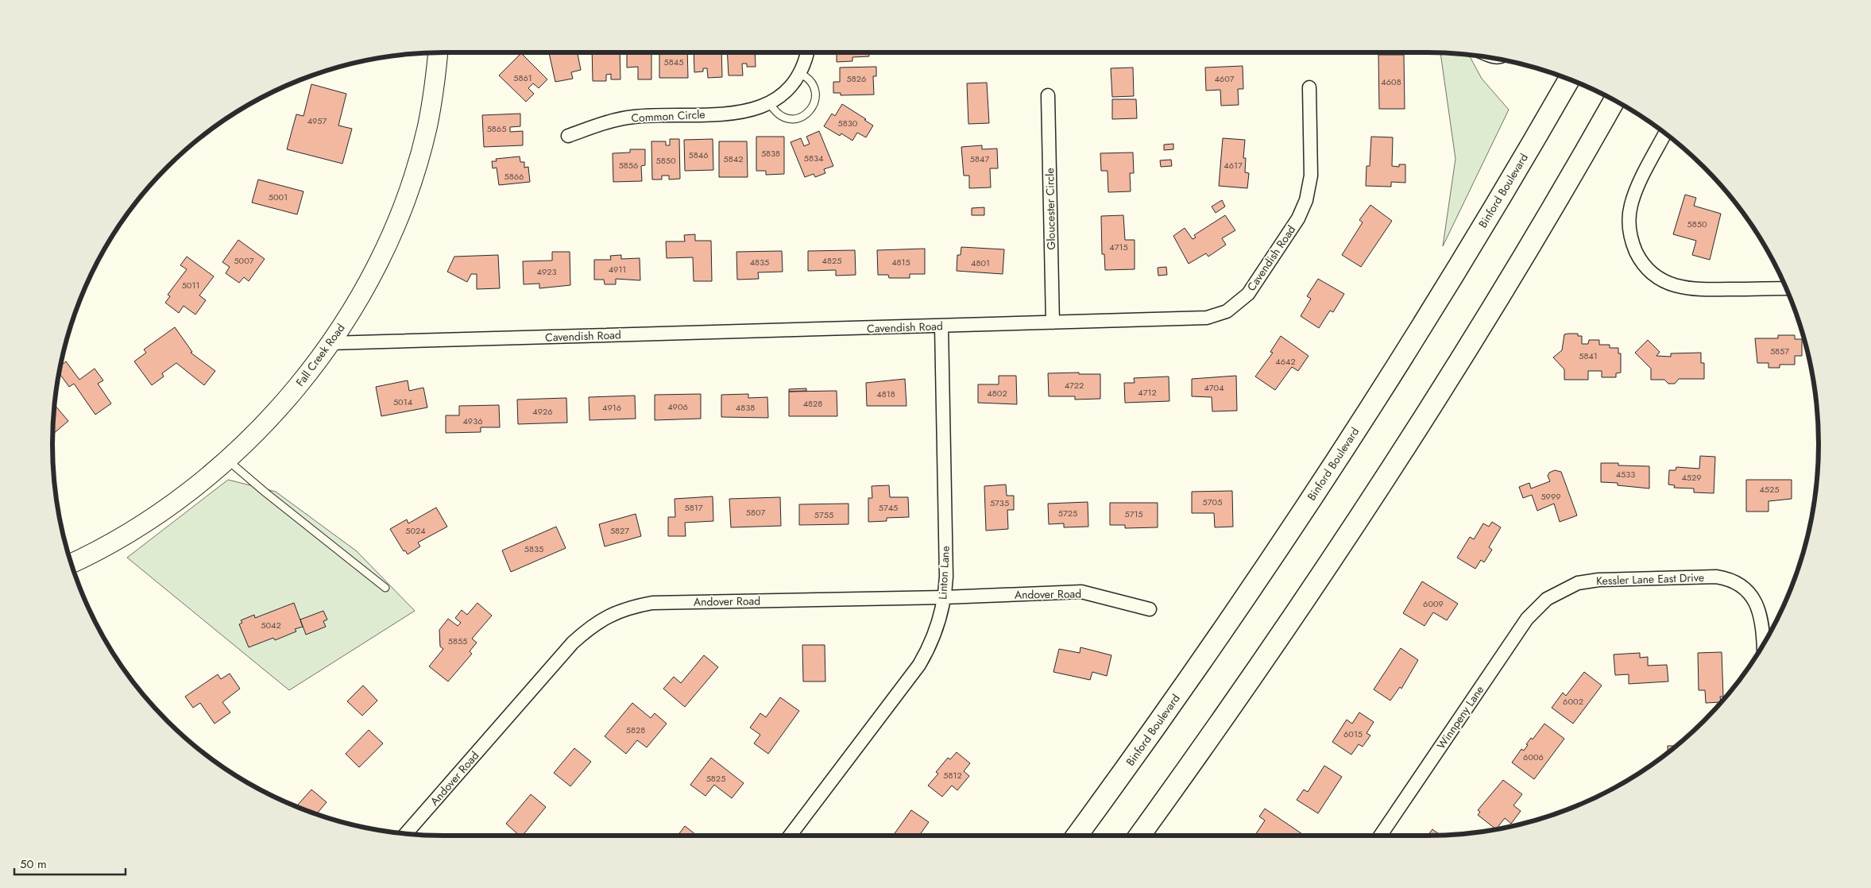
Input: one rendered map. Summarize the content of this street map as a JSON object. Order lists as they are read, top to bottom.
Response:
{
  "streets": {
    "main road": ["Binford Boulevard", "Fall Creek Road"],
    "street": [
      "Common Circle",
      "Gloucester Circle",
      "Cavendish Road",
      "Linton Lane",
      "Kessler Lane East Drive",
      "Andover Road",
      "Winnpeny Lane"
    ]
  },
  "crossings": [
    ["Gloucester Circle", "Cavendish Road"],
    ["Cavendish Road", "Fall Creek Road"],
    ["Cavendish Road", "Linton Lane"],
    ["Linton Lane", "Andover Road"],
    ["Kessler Lane East Drive", "Winnpeny Lane"]
  ],
  "house_numbers": [
    "5845",
    "5861",
    "5826",
    "4607",
    "4608",
    "4957",
    "5830",
    "5865",
    "5838",
    "5846",
    "5834",
    "5842",
    "5847",
    "5850",
    "5856",
    "4617",
    "5866",
    "5001",
    "5850",
    "4715",
    "5007",
    "4825",
    "4835",
    "4815",
    "4801",
    "4911",
    "4923",
    "5011",
    "5857",
    "5841",
    "4642",
    "4722",
    "4704",
    "4712",
    "4802",
    "4818",
    "5014",
    "4828",
    "4906",
    "4916",
    "4838",
    "4926",
    "4936",
    "4533",
    "4529",
    "4525",
    "5999",
    "5705",
    "5735",
    "5817",
    "5745",
    "5807",
    "5725",
    "5715",
    "5755",
    "5024",
    "5827",
    "5835",
    "6009",
    "5042",
    "5855",
    "6002",
    "5828",
    "6015",
    "6006",
    "5812",
    "5825"
  ],
  "scale_bar": "50 m"
}
